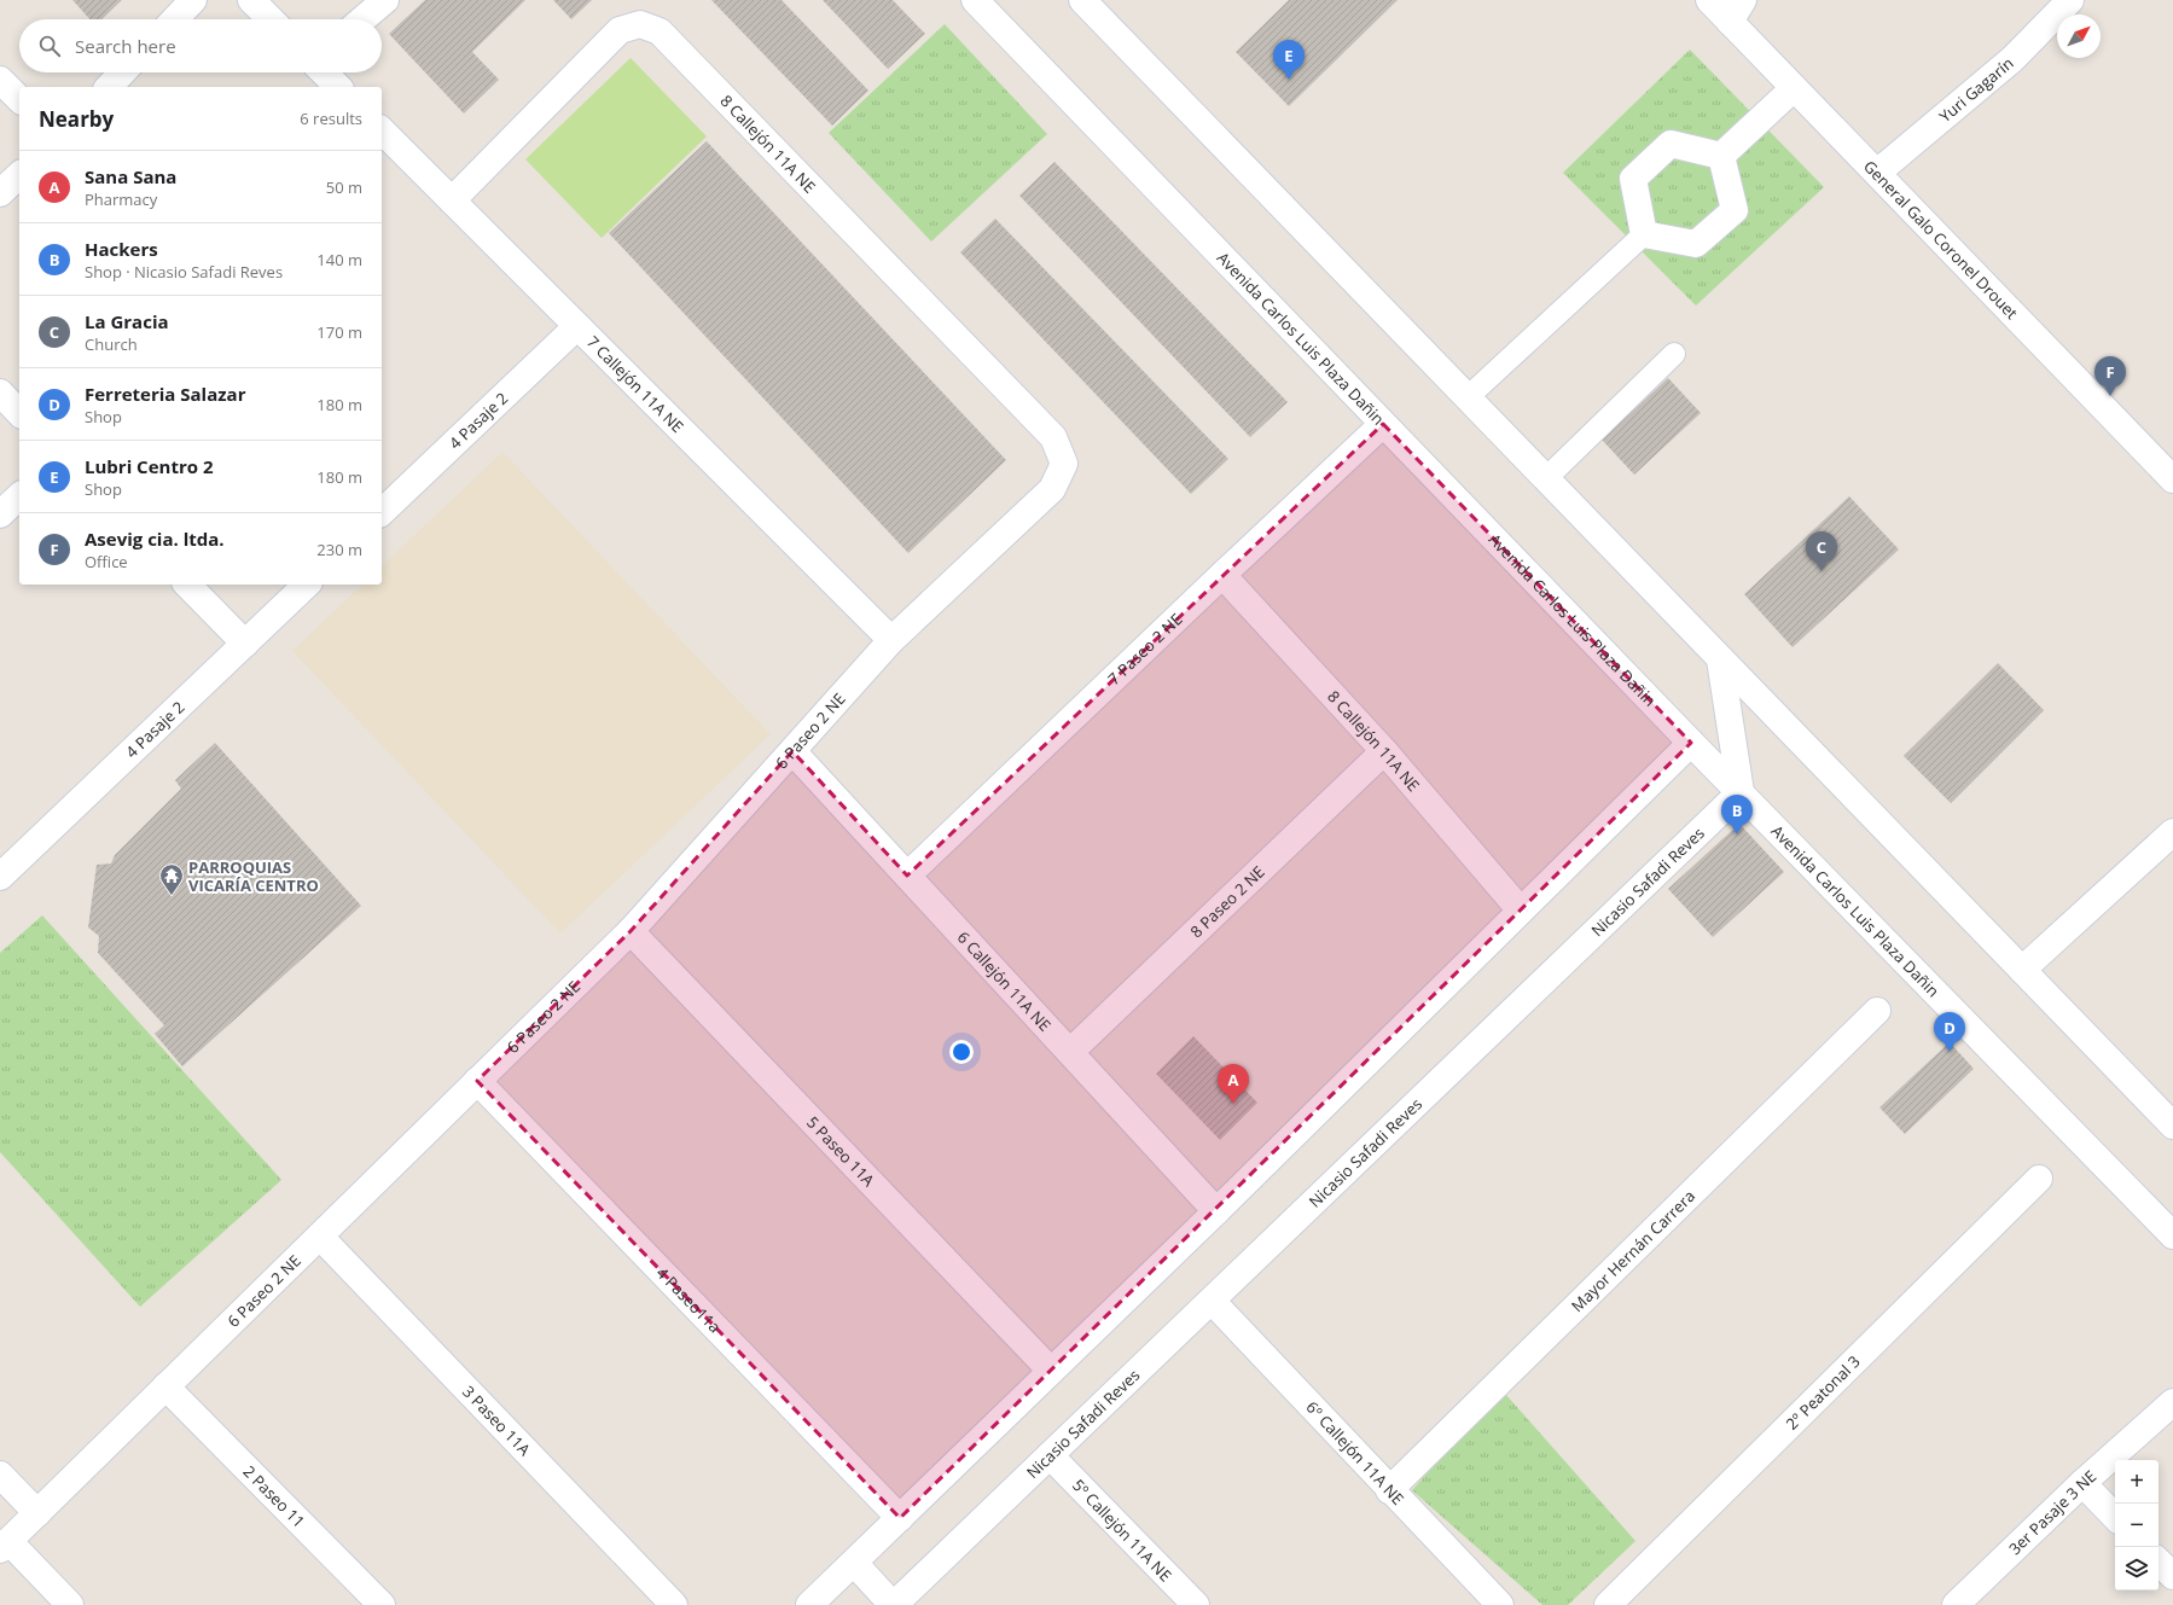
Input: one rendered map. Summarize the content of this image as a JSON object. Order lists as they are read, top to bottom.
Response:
{
  "streets": {
    "street": [
      "Yuri Gagarín",
      "8 Callejón 11A NE",
      "General Galo Coronel Drouet",
      "Avenida Carlos Luis Plaza Dañin",
      "7 Callejón 11A NE",
      "4 Pasaje 2",
      "7 Paseo 2 NE",
      "6 Paseo 2 NE",
      "Nicasio Safadi Reves",
      "8 Paseo 2 NE",
      "6 Callejón 11A NE",
      "5 Paseo 11A",
      "Mayor Hernán Carrera",
      "4 Paseo11a",
      "2º Peatonal 3",
      "3 Paseo 11A",
      "6º Callejón 11A NE",
      "2 Paseo 11",
      "3er Pasaje 3 NE",
      "5º Callejón 11A NE"
    ]
  },
  "crossings": [
    ["Yuri Gagarín", "General Galo Coronel Drouet"],
    ["8 Callejón 11A NE", "7 Callejón 11A NE"],
    ["8 Callejón 11A NE", "7 Paseo 2 NE"],
    ["8 Callejón 11A NE", "6 Paseo 2 NE"],
    ["8 Callejón 11A NE", "8 Paseo 2 NE"],
    ["Avenida Carlos Luis Plaza Dañin", "7 Paseo 2 NE"],
    ["Avenida Carlos Luis Plaza Dañin", "Nicasio Safadi Reves"],
    ["7 Callejón 11A NE", "4 Pasaje 2"],
    ["7 Callejón 11A NE", "6 Paseo 2 NE"],
    ["7 Paseo 2 NE", "6 Callejón 11A NE"],
    ["6 Paseo 2 NE", "6 Callejón 11A NE"],
    ["6 Paseo 2 NE", "5 Paseo 11A"],
    ["6 Paseo 2 NE", "4 Paseo11a"],
    ["6 Paseo 2 NE", "3 Paseo 11A"],
    ["6 Paseo 2 NE", "2 Paseo 11"],
    ["Nicasio Safadi Reves", "6º Callejón 11A NE"],
    ["Nicasio Safadi Reves", "5º Callejón 11A NE"],
    ["8 Paseo 2 NE", "6 Callejón 11A NE"],
    ["Mayor Hernán Carrera", "6º Callejón 11A NE"]
  ],
  "places": {
    "temple": ["PARROQUIAS VICARÍA CENTRO"]
  },
  "north": "top right",
  "page": {
    "search": "Search here",
    "pins": [
      "E",
      "F",
      "C",
      "B",
      "D",
      "A"
    ],
    "heading": ["Nearby", "6 results"],
    "list": [
      {
        "mark": "A",
        "name": "Sana Sana",
        "note": "Pharmacy",
        "value": "50 m"
      },
      {
        "mark": "B",
        "name": "Hackers",
        "note": "Shop · Nicasio Safadi Reves",
        "value": "140 m"
      },
      {
        "mark": "C",
        "name": "La Gracia",
        "note": "Church",
        "value": "170 m"
      },
      {
        "mark": "D",
        "name": "Ferreteria Salazar",
        "note": "Shop",
        "value": "180 m"
      },
      {
        "mark": "E",
        "name": "Lubri Centro 2",
        "note": "Shop",
        "value": "180 m"
      },
      {
        "mark": "F",
        "name": "Asevig cia. ltda.",
        "note": "Office",
        "value": "230 m"
      }
    ],
    "map_buttons": ["+", "−"]
  }
}
